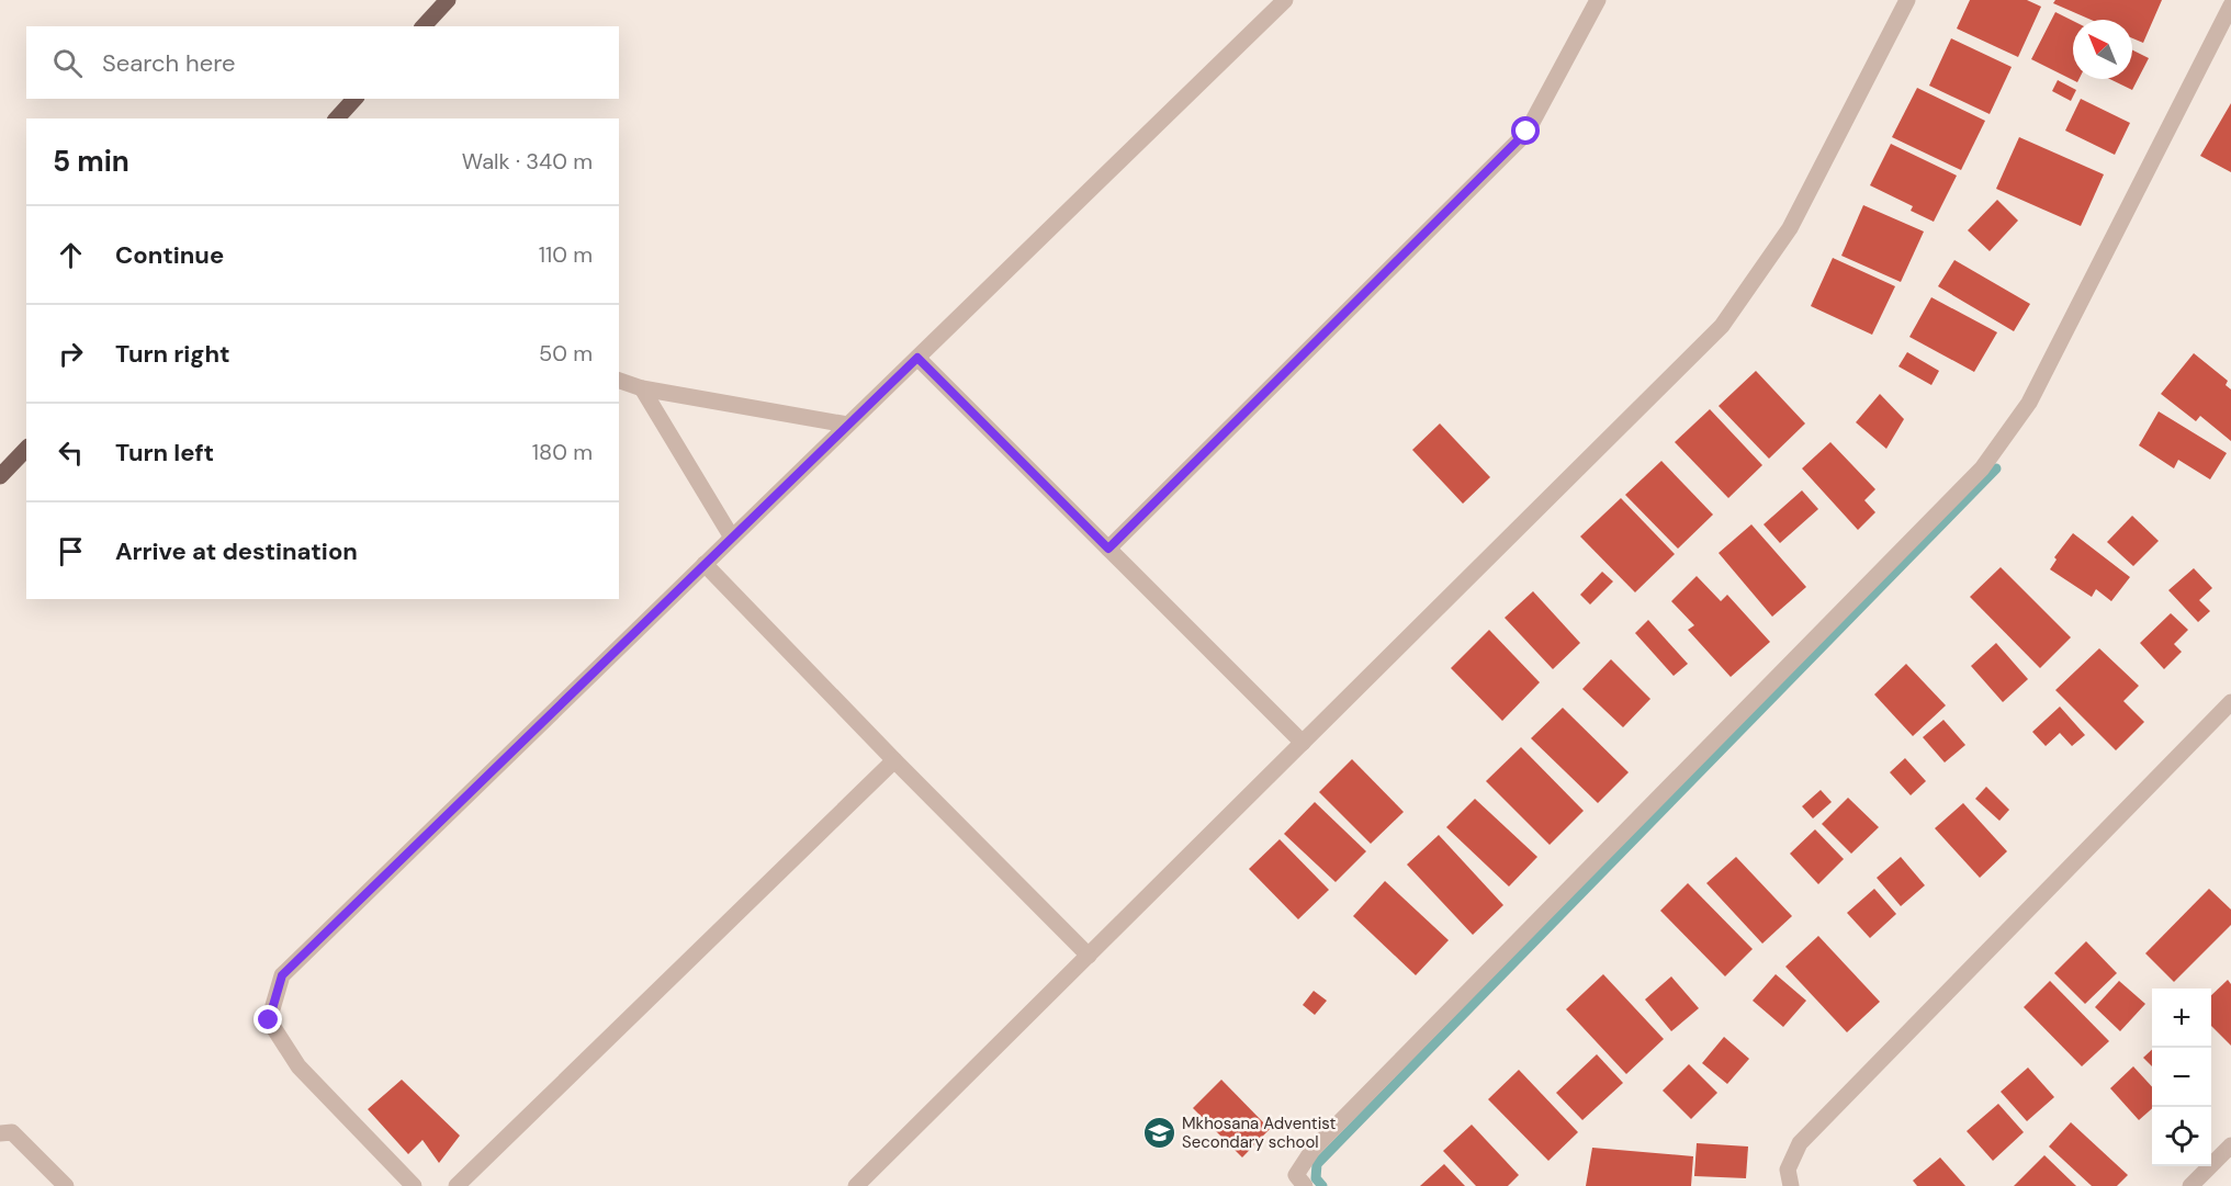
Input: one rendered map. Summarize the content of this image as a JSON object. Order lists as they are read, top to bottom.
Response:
{
  "places": {
    "school or university": ["Mkhosana Adventist Secondary school"]
  },
  "north": "top left",
  "page": {
    "search": "Search here",
    "heading": ["5 min", "Walk · 340 m"],
    "list": [
      ["Continue", "110 m"],
      ["Turn right", "50 m"],
      ["Turn left", "180 m"],
      "Arrive at destination"
    ],
    "map_buttons": ["+", "−"]
  }
}
